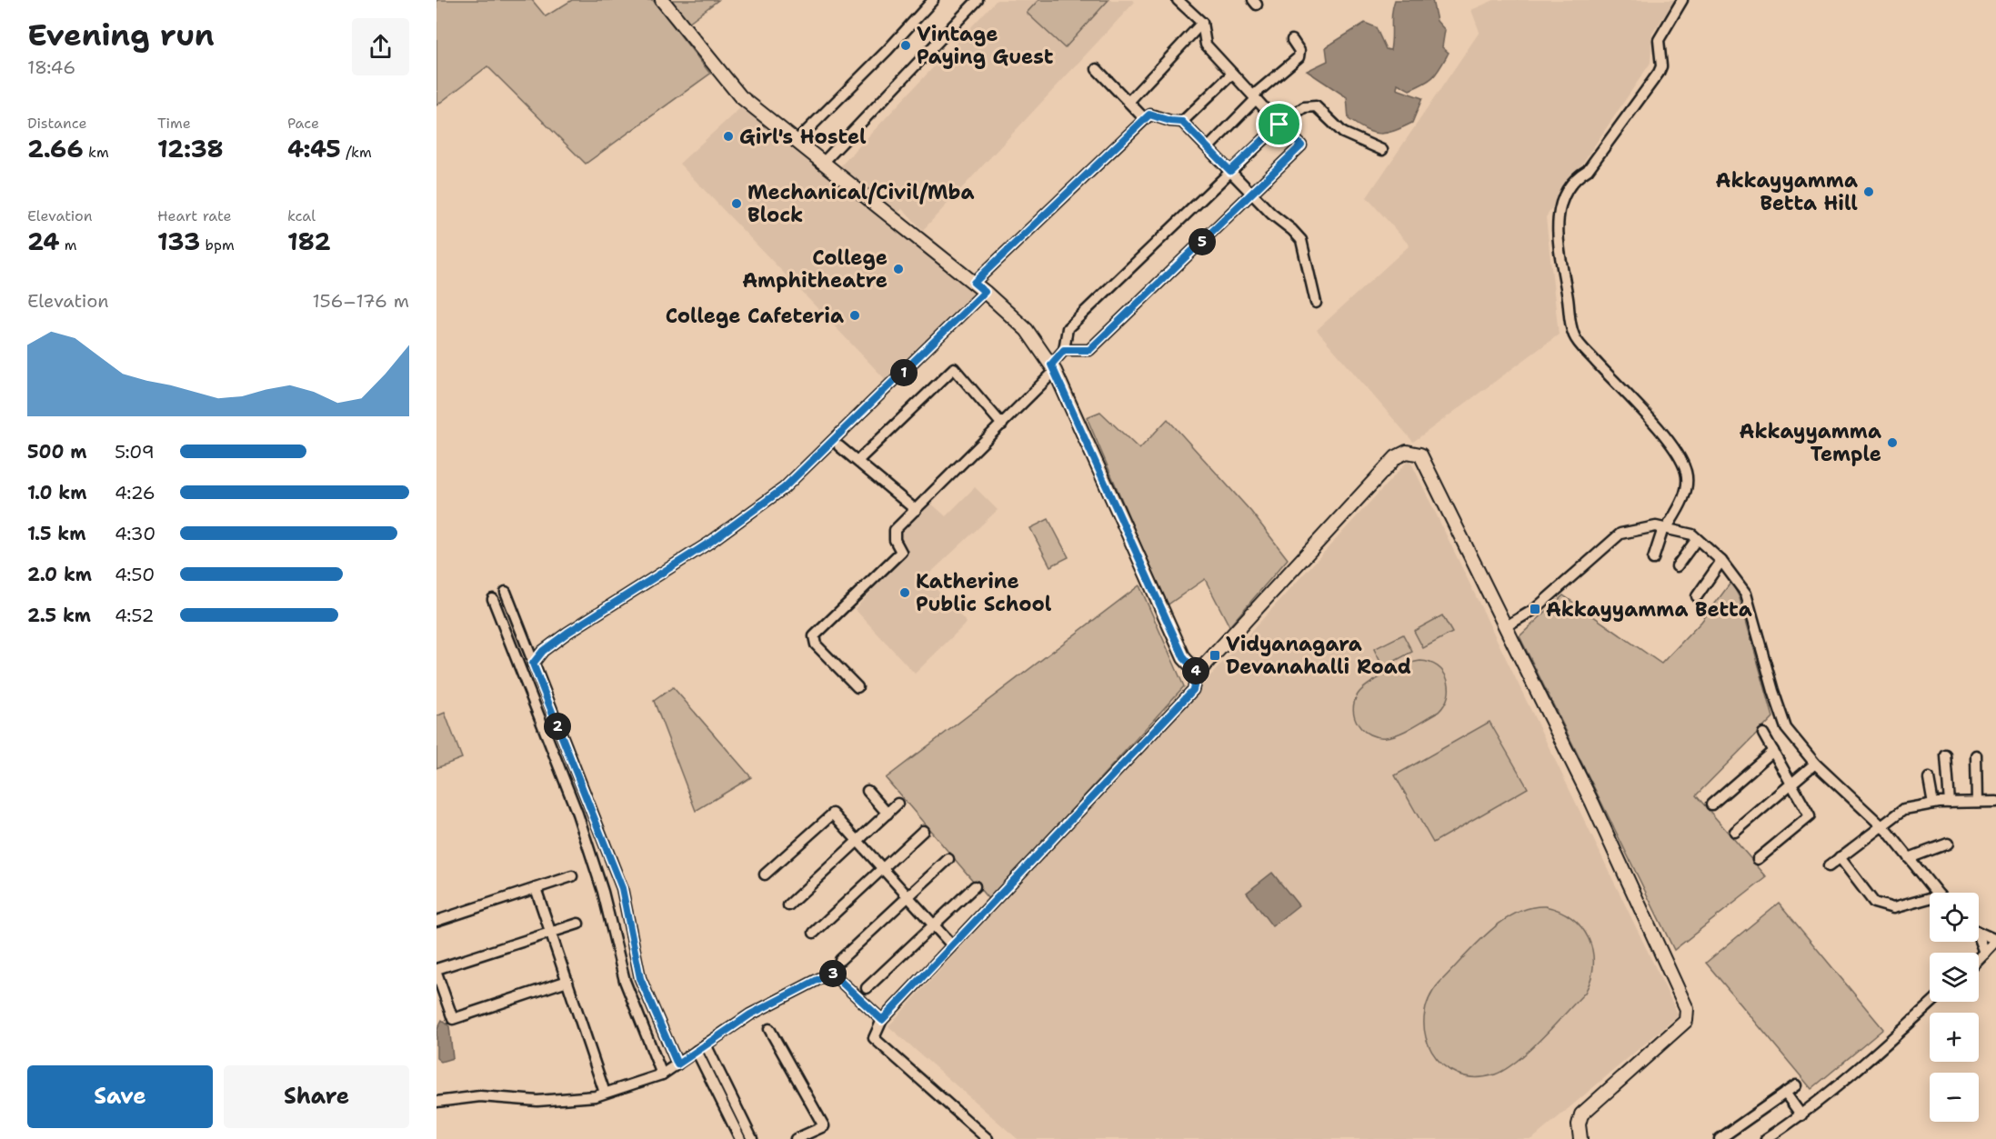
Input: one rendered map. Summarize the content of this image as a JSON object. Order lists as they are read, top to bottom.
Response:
{
  "places": {
    "other": [
      "Vintage Paying Guest",
      "Girl's Hostel",
      "Akkayyamma Betta Hill",
      "Mechanical/Civil/Mba Block",
      "College Amphitheatre",
      "College Cafeteria",
      "Akkayyamma Temple",
      "Katherine Public School"
    ],
    "transit": ["Akkayyamma Betta", "Vidyanagara Devanahalli Road"]
  },
  "page": {
    "heading": ["Evening run", "18:46"],
    "stats": [
      ["Distance", "2.66 km"],
      ["Time", "12:38"],
      ["Pace", "4:45 /km"],
      ["Elevation", "24 m"],
      ["Heart rate", "133 bpm"],
      ["kcal", "182"]
    ],
    "pins": [
      "5",
      "1",
      "4",
      "2",
      "3"
    ],
    "chart": ["Elevation", "156–176 m"],
    "list": [
      {
        "name": "500 m",
        "note": "5:09"
      },
      {
        "name": "1.0 km",
        "note": "4:26"
      },
      {
        "name": "1.5 km",
        "note": "4:30"
      },
      {
        "name": "2.0 km",
        "note": "4:50"
      },
      {
        "name": "2.5 km",
        "note": "4:52"
      }
    ],
    "map_buttons": ["+", "−"],
    "buttons": ["Save", "Share"]
  }
}
